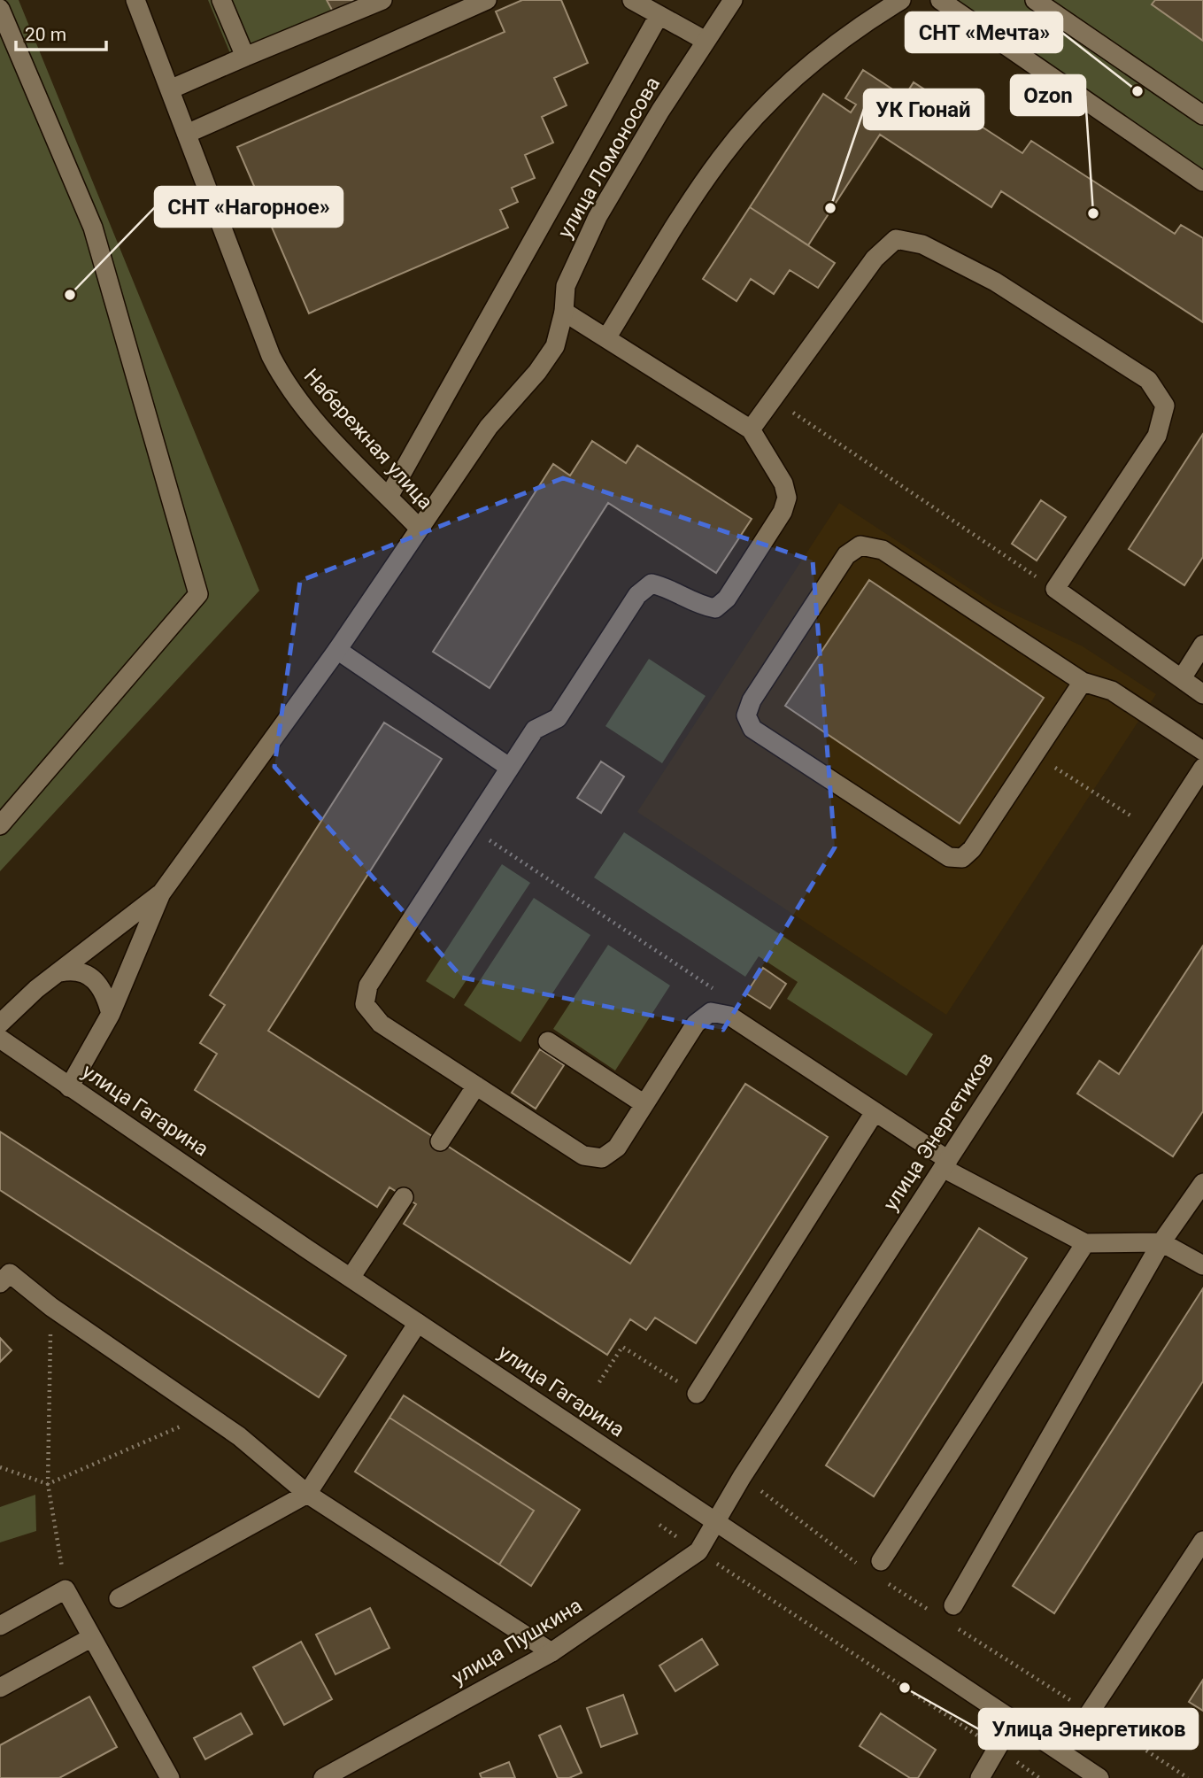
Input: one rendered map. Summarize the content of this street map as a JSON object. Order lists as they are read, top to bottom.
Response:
{
  "streets": {
    "street": [
      "улица Ломоносова",
      "Набережная улица",
      "улица Гагарина",
      "улица Энергетиков",
      "улица Пушкина"
    ]
  },
  "crossings": [
    ["улица Ломоносова", "Набережная улица"],
    ["Набережная улица", "улица Гагарина"],
    ["улица Гагарина", "улица Энергетиков"],
    ["улица Гагарина", "улица Пушкина"],
    ["улица Энергетиков", "улица Пушкина"]
  ],
  "places": [
    "СНТ «Мечта»",
    "УК Гюнай",
    "Ozon",
    "СНТ «Нагорное»",
    "Улица Энергетиков"
  ],
  "scale_bar": "20 m"
}
